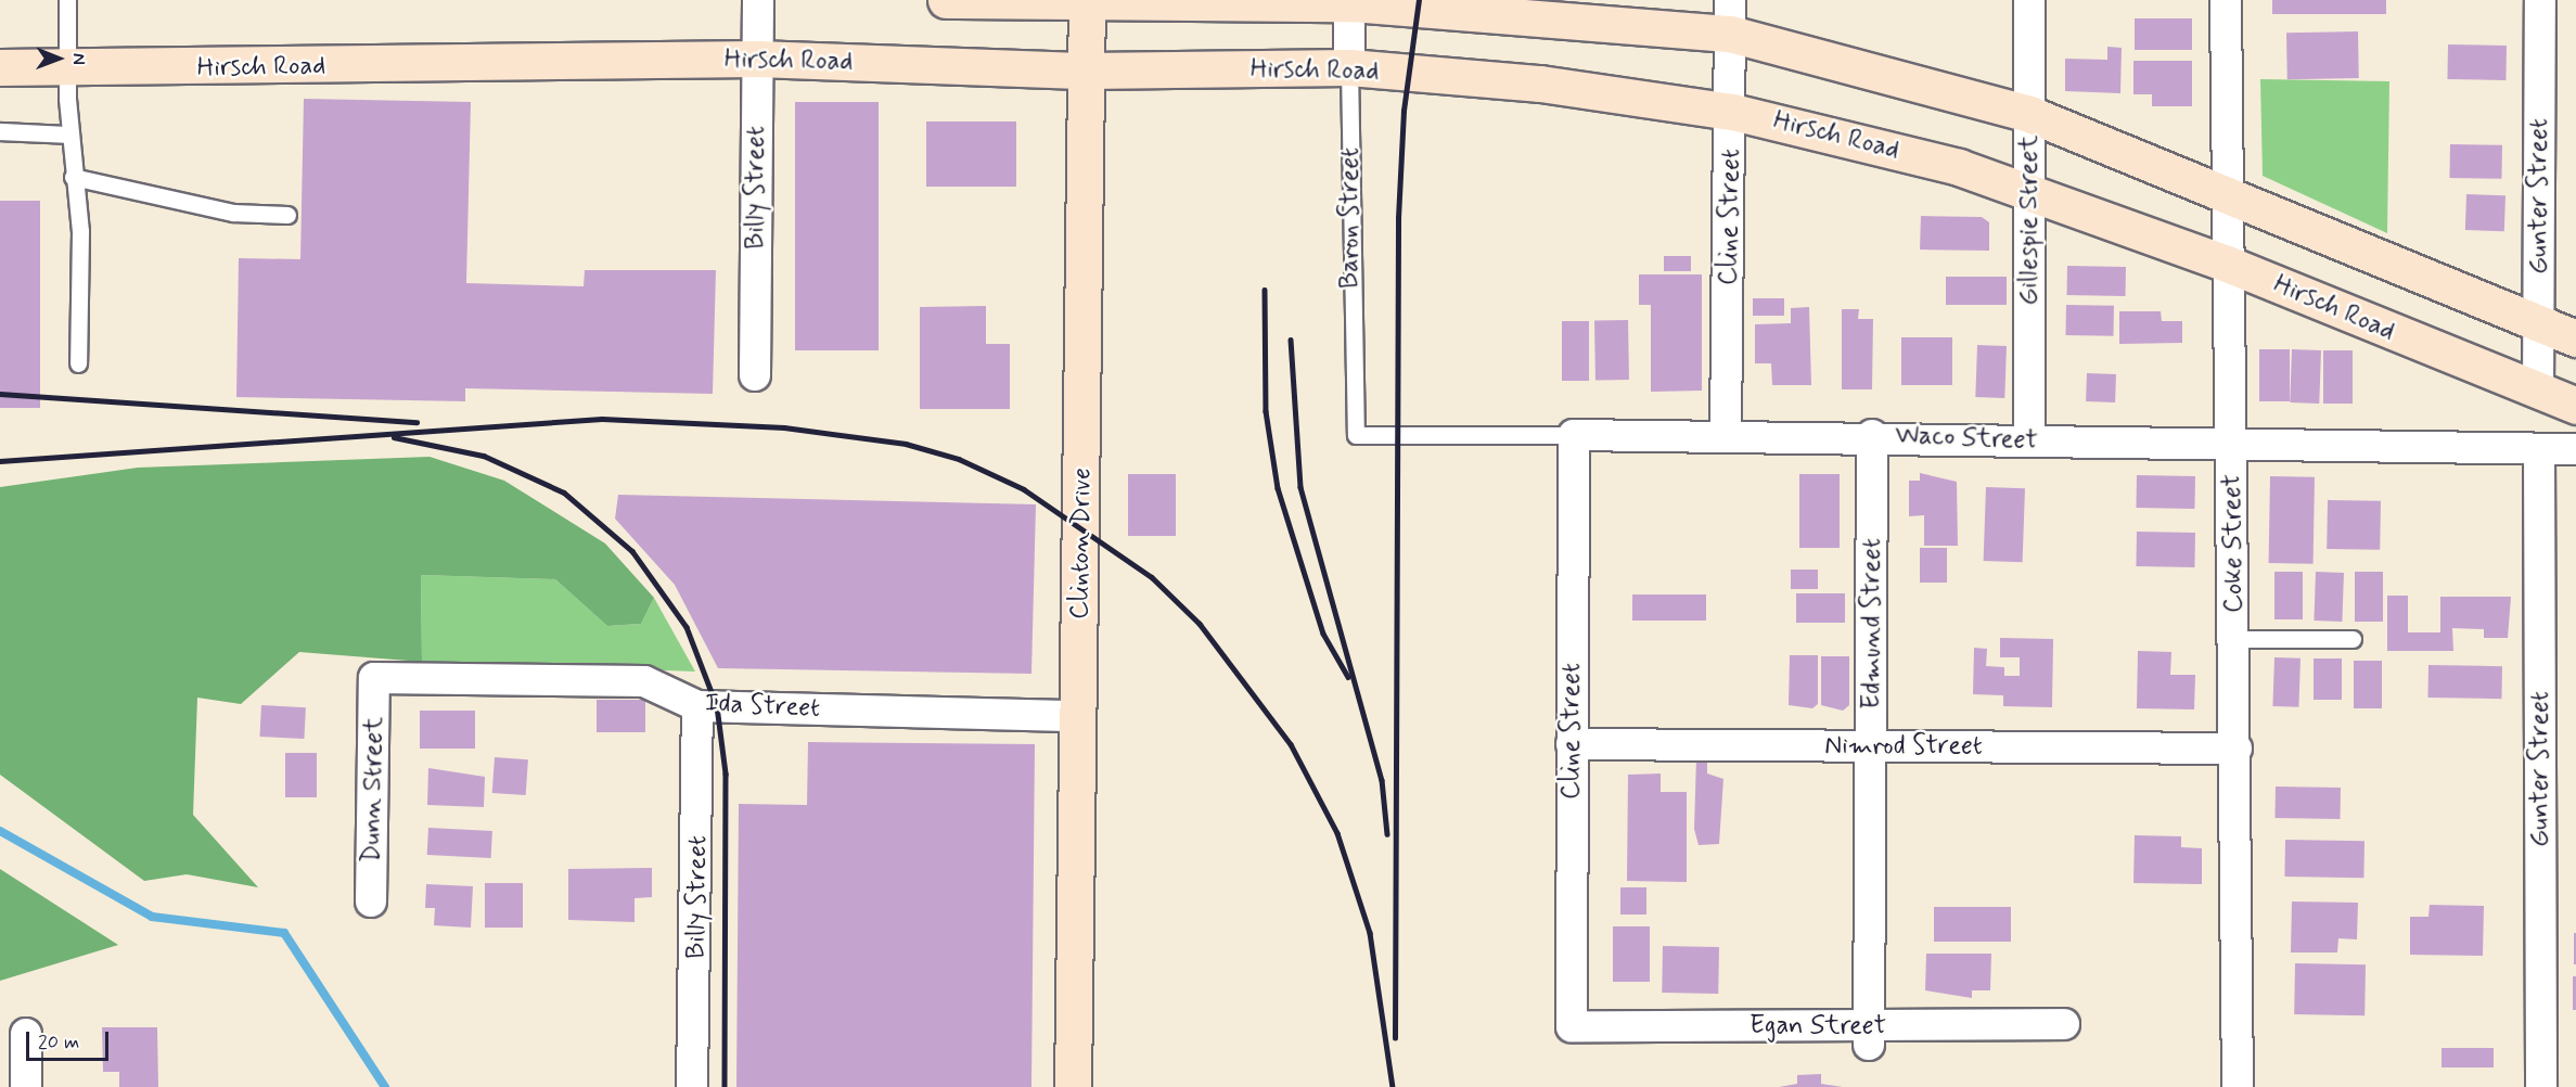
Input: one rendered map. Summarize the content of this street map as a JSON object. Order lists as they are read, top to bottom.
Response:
{
  "streets": {
    "main road": ["Hirsch Road", "Clinton Drive"],
    "street": [
      "Billy Street",
      "Gunter Street",
      "Cline Street",
      "Baron Street",
      "Gillespie Street",
      "Waco Street",
      "Coke Street",
      "Edmund Street",
      "Ida Street",
      "Nimrod Street",
      "Dunn Street",
      "Egan Street"
    ]
  },
  "crossings": [
    ["Hirsch Road", "Billy Street"],
    ["Hirsch Road", "Gunter Street"],
    ["Hirsch Road", "Cline Street"],
    ["Hirsch Road", "Baron Street"],
    ["Hirsch Road", "Gillespie Street"],
    ["Hirsch Road", "Clinton Drive"],
    ["Hirsch Road", "Coke Street"],
    ["Billy Street", "Ida Street"],
    ["Gunter Street", "Waco Street"],
    ["Cline Street", "Waco Street"],
    ["Cline Street", "Nimrod Street"],
    ["Cline Street", "Egan Street"],
    ["Baron Street", "Waco Street"],
    ["Gillespie Street", "Waco Street"],
    ["Waco Street", "Coke Street"],
    ["Waco Street", "Edmund Street"],
    ["Clinton Drive", "Ida Street"],
    ["Coke Street", "Nimrod Street"],
    ["Edmund Street", "Nimrod Street"],
    ["Edmund Street", "Egan Street"],
    ["Ida Street", "Dunn Street"]
  ],
  "scale_bar": "20 m",
  "north": "right"
}
